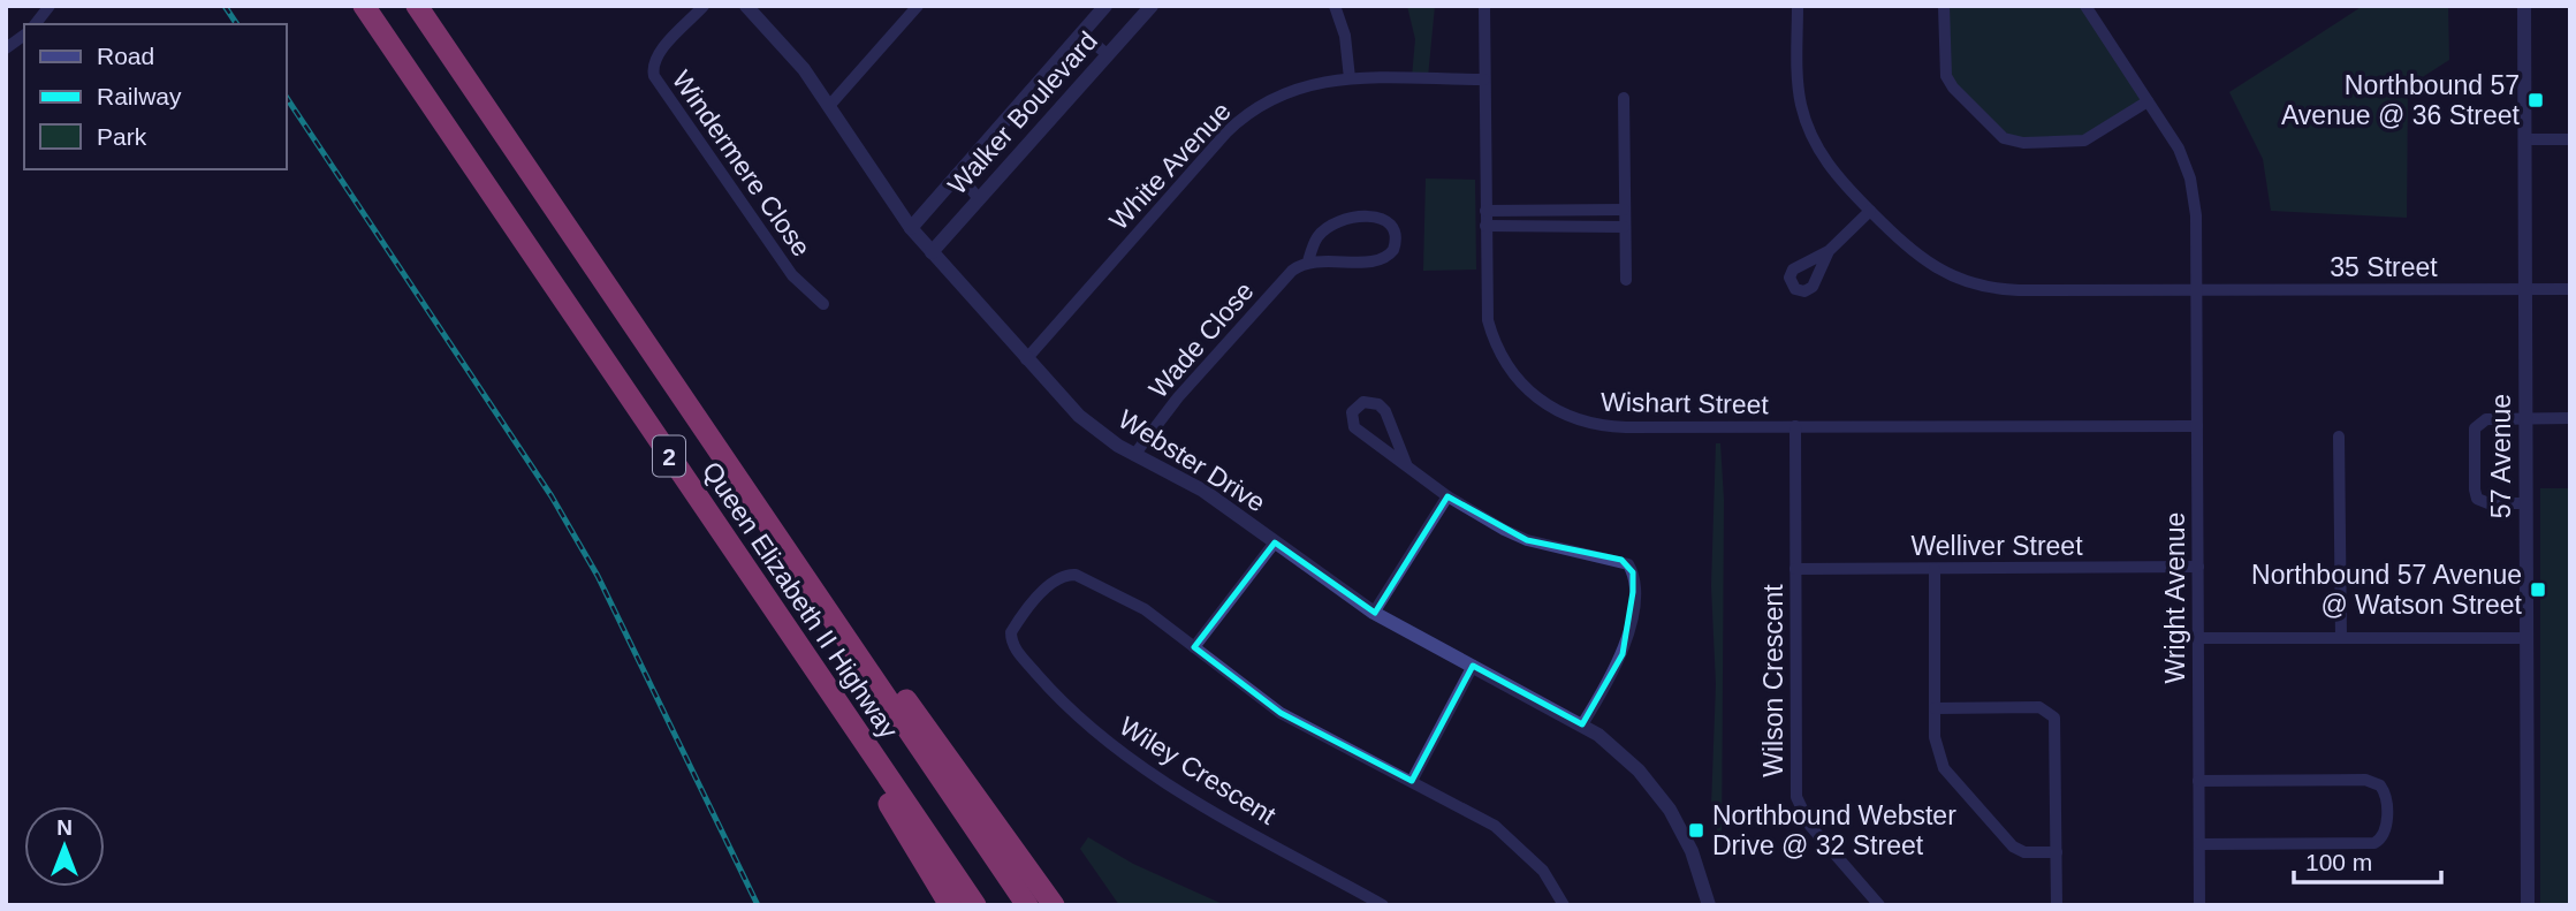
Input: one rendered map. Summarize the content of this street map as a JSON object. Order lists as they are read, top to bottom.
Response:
{
  "streets": {
    "highway": ["2", "Queen Elizabeth II Highway"],
    "street": [
      "Walker Boulevard",
      "Windermere Close",
      "White Avenue",
      "35 Street",
      "Wade Close",
      "Wishart Street",
      "57 Avenue",
      "Webster Drive",
      "Welliver Street",
      "Wright Avenue",
      "Wilson Crescent",
      "Wiley Crescent"
    ]
  },
  "crossings": [
    ["Walker Boulevard", "Webster Drive"],
    ["White Avenue", "Wishart Street"],
    ["White Avenue", "Webster Drive"],
    ["35 Street", "57 Avenue"],
    ["35 Street", "Wright Avenue"],
    ["Wade Close", "Webster Drive"],
    ["Wishart Street", "Wright Avenue"],
    ["Wishart Street", "Wilson Crescent"],
    ["Welliver Street", "Wright Avenue"],
    ["Welliver Street", "Wilson Crescent"]
  ],
  "places": {
    "transit": ["Northbound 57 Avenue @ 36 Street", "Northbound 57 Avenue @ Watson Street", "Northbound Webster Drive @ 32 Street"]
  },
  "legend": ["Road", "Railway", "Park"],
  "scale_bar": "100 m",
  "north": "top"
}
